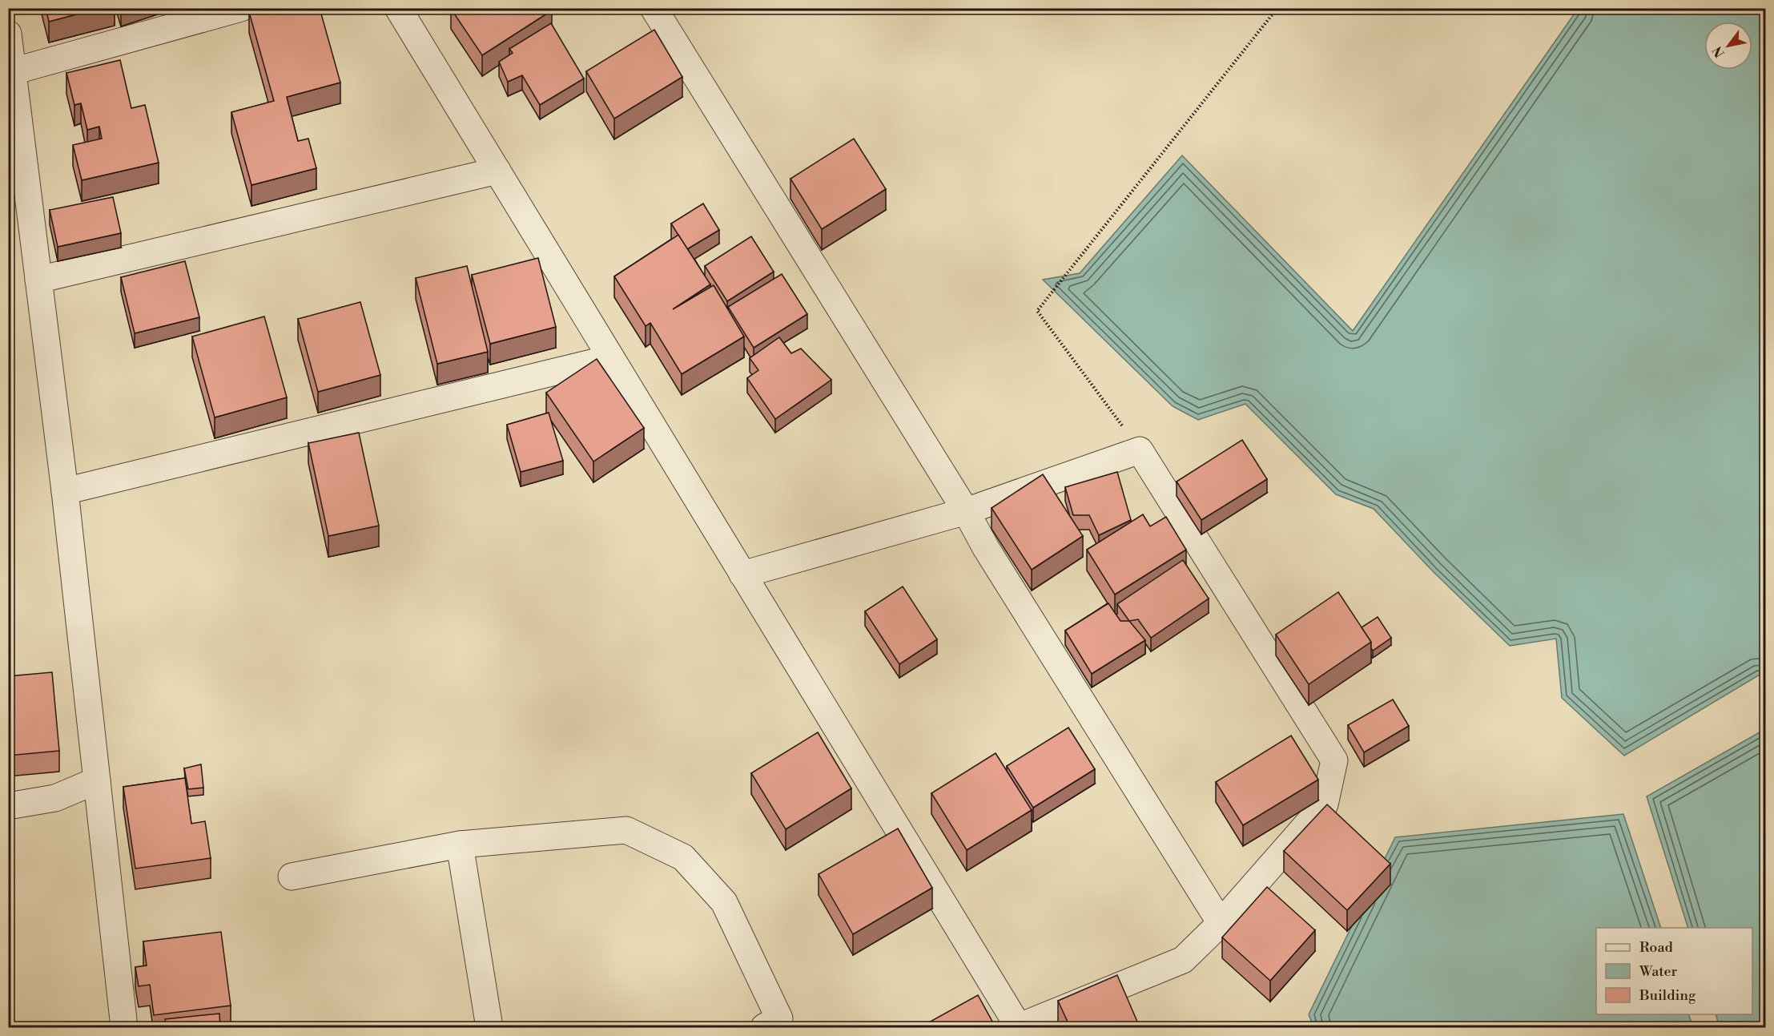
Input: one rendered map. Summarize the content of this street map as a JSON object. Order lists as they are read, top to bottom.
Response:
{
  "legend": ["Road", "Water", "Building"],
  "north": "bottom left"
}
